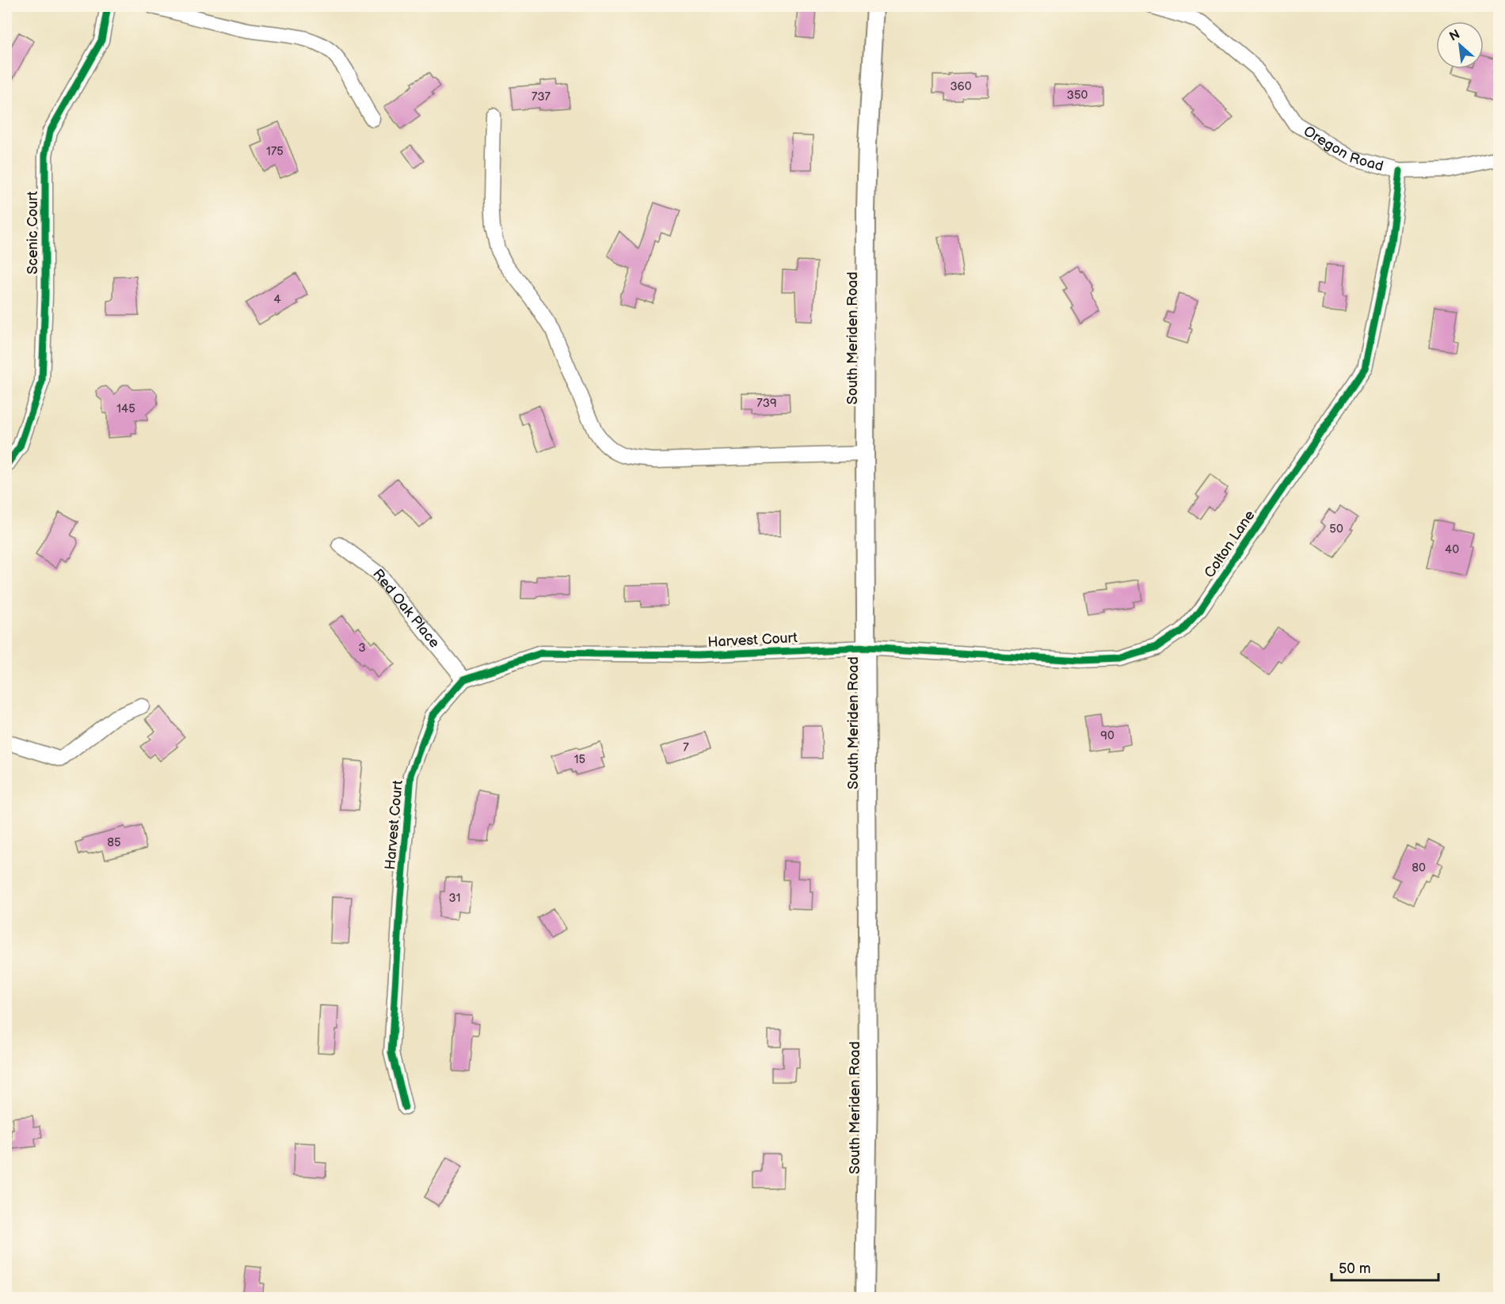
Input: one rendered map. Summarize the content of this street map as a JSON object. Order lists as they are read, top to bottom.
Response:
{
  "streets": {
    "main road": ["South Meriden Road"],
    "street": [
      "Oregon Road",
      "Scenic Court",
      "Colton Lane",
      "Red Oak Place",
      "Harvest Court"
    ]
  },
  "crossings": [
    ["Oregon Road", "Colton Lane"],
    ["South Meriden Road", "Colton Lane"],
    ["South Meriden Road", "Harvest Court"],
    ["Colton Lane", "Harvest Court"],
    ["Red Oak Place", "Harvest Court"]
  ],
  "house_numbers": [
    "360",
    "350",
    "737",
    "175",
    "4",
    "739",
    "145",
    "50",
    "40",
    "3",
    "90",
    "7",
    "15",
    "85",
    "80",
    "31"
  ],
  "scale_bar": "50 m",
  "north": "top left"
}
